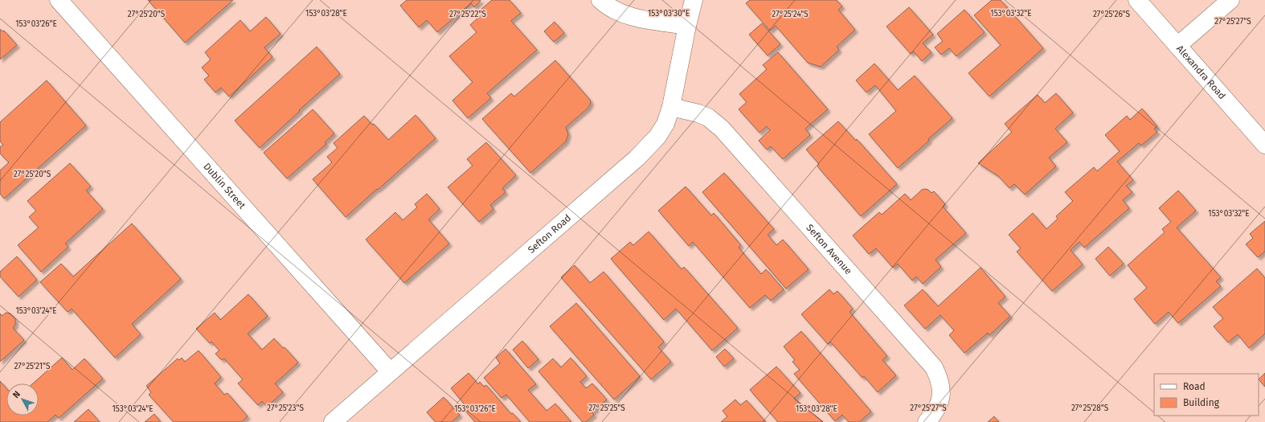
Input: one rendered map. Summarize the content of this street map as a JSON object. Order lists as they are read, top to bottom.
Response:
{
  "streets": {
    "street": [
      "Alexandra Road",
      "Dublin Street",
      "Sefton Road",
      "Sefton Avenue"
    ]
  },
  "crossings": [
    ["Dublin Street", "Sefton Road"],
    ["Sefton Road", "Sefton Avenue"]
  ],
  "legend": ["Road", "Building"],
  "north": "top left",
  "coordinates": [
    "153°03'28\"E",
    "153°03'30\"E",
    "153°03'32\"E",
    "27°25'20\"S",
    "27°25'22\"S",
    "27°25'24\"S",
    "27°25'26\"S",
    "27°25'27\"S",
    "153°03'26\"E",
    "153°03'24\"E",
    "27°25'21\"S",
    "27°25'23\"S",
    "27°25'25\"S",
    "27°25'28\"S"
  ]
}
